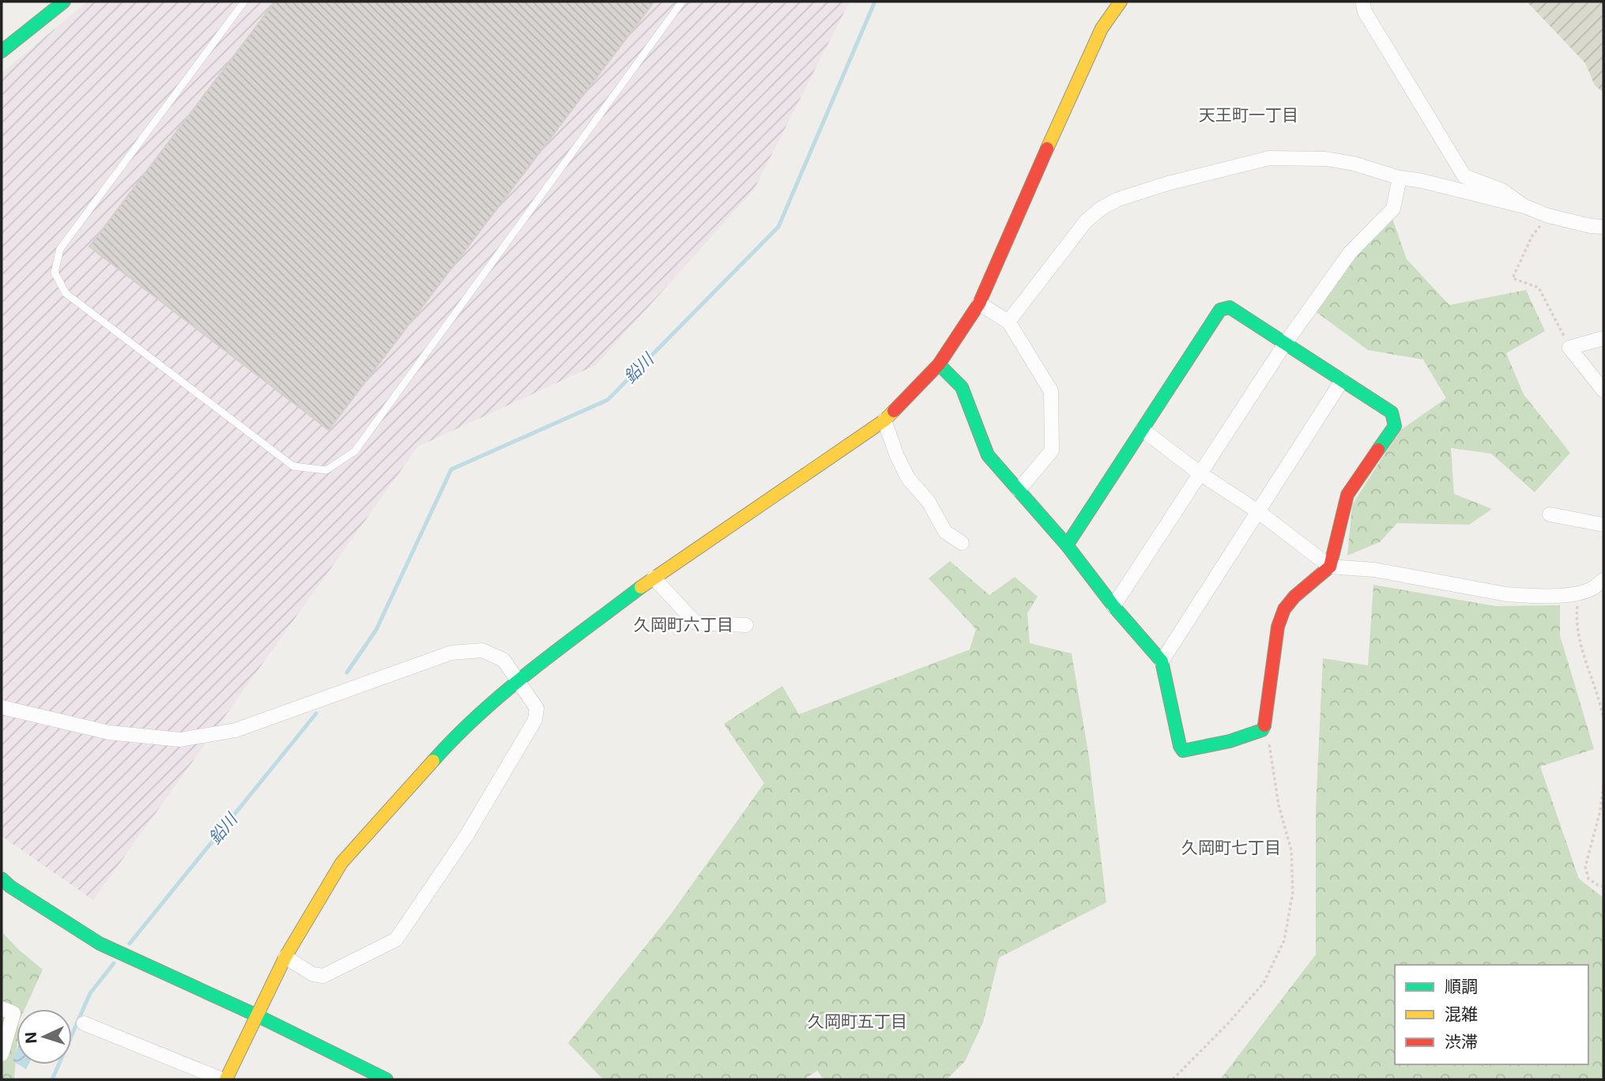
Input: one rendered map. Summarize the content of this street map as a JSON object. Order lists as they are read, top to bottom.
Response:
{
  "districts": [
    "天王町一丁目",
    "久岡町六丁目",
    "久岡町七丁目",
    "久岡町五丁目"
  ],
  "water": ["鉛川"],
  "legend": ["順調", "混雑", "渋滞"],
  "north": "left"
}
